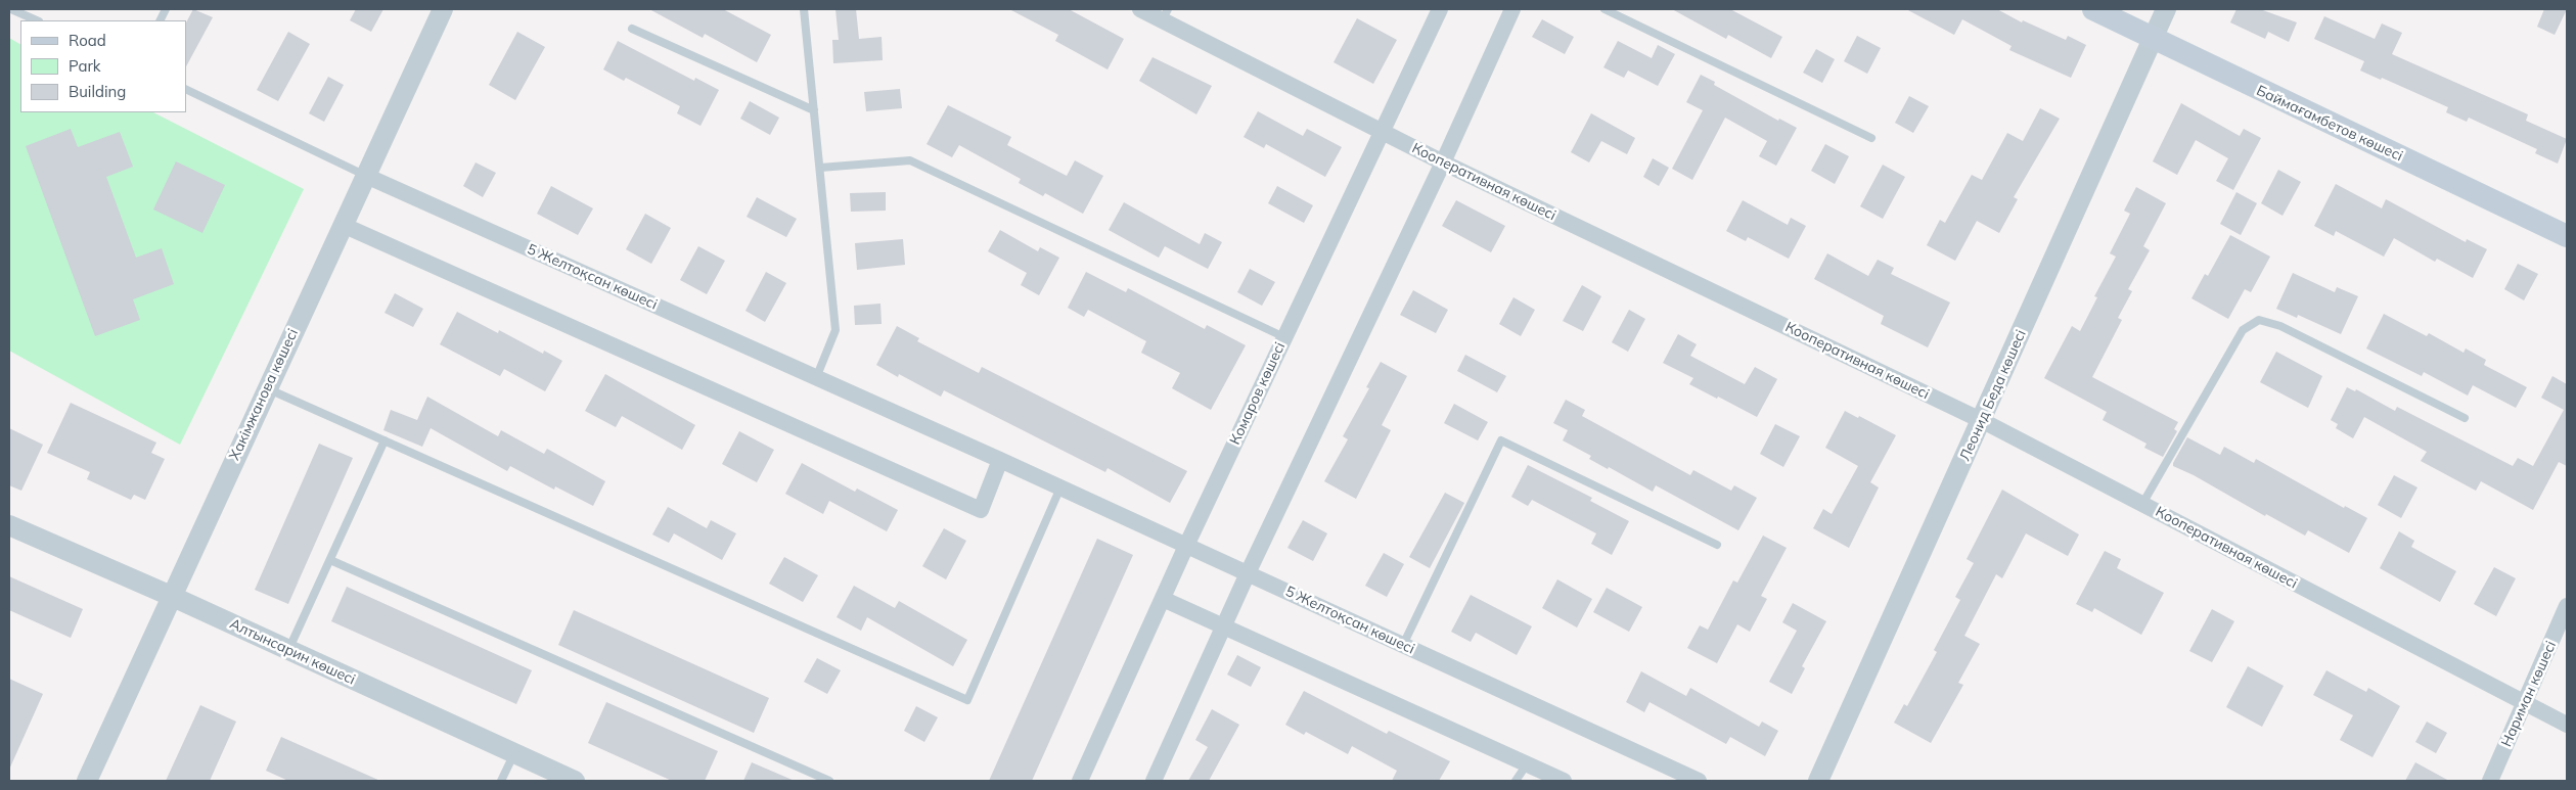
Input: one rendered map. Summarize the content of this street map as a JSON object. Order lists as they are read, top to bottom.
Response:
{
  "streets": {
    "main road": ["Баймағамбетов көшесі"],
    "street": [
      "Кооперативная көшесі",
      "5 Желтоқсан көшесі",
      "Комаров көшесі",
      "Хакімжанова көшесі",
      "Леонид Беда көшесі",
      "Алтынсарин көшесі",
      "Нариман көшесі"
    ]
  },
  "crossings": [
    ["Баймағамбетов көшесі", "Леонид Беда көшесі"],
    ["Кооперативная көшесі", "Комаров көшесі"],
    ["Кооперативная көшесі", "Леонид Беда көшесі"],
    ["Кооперативная көшесі", "Нариман көшесі"],
    ["5 Желтоқсан көшесі", "Комаров көшесі"],
    ["5 Желтоқсан көшесі", "Хакімжанова көшесі"],
    ["Хакімжанова көшесі", "Алтынсарин көшесі"]
  ],
  "legend": ["Road", "Park", "Building"]
}
